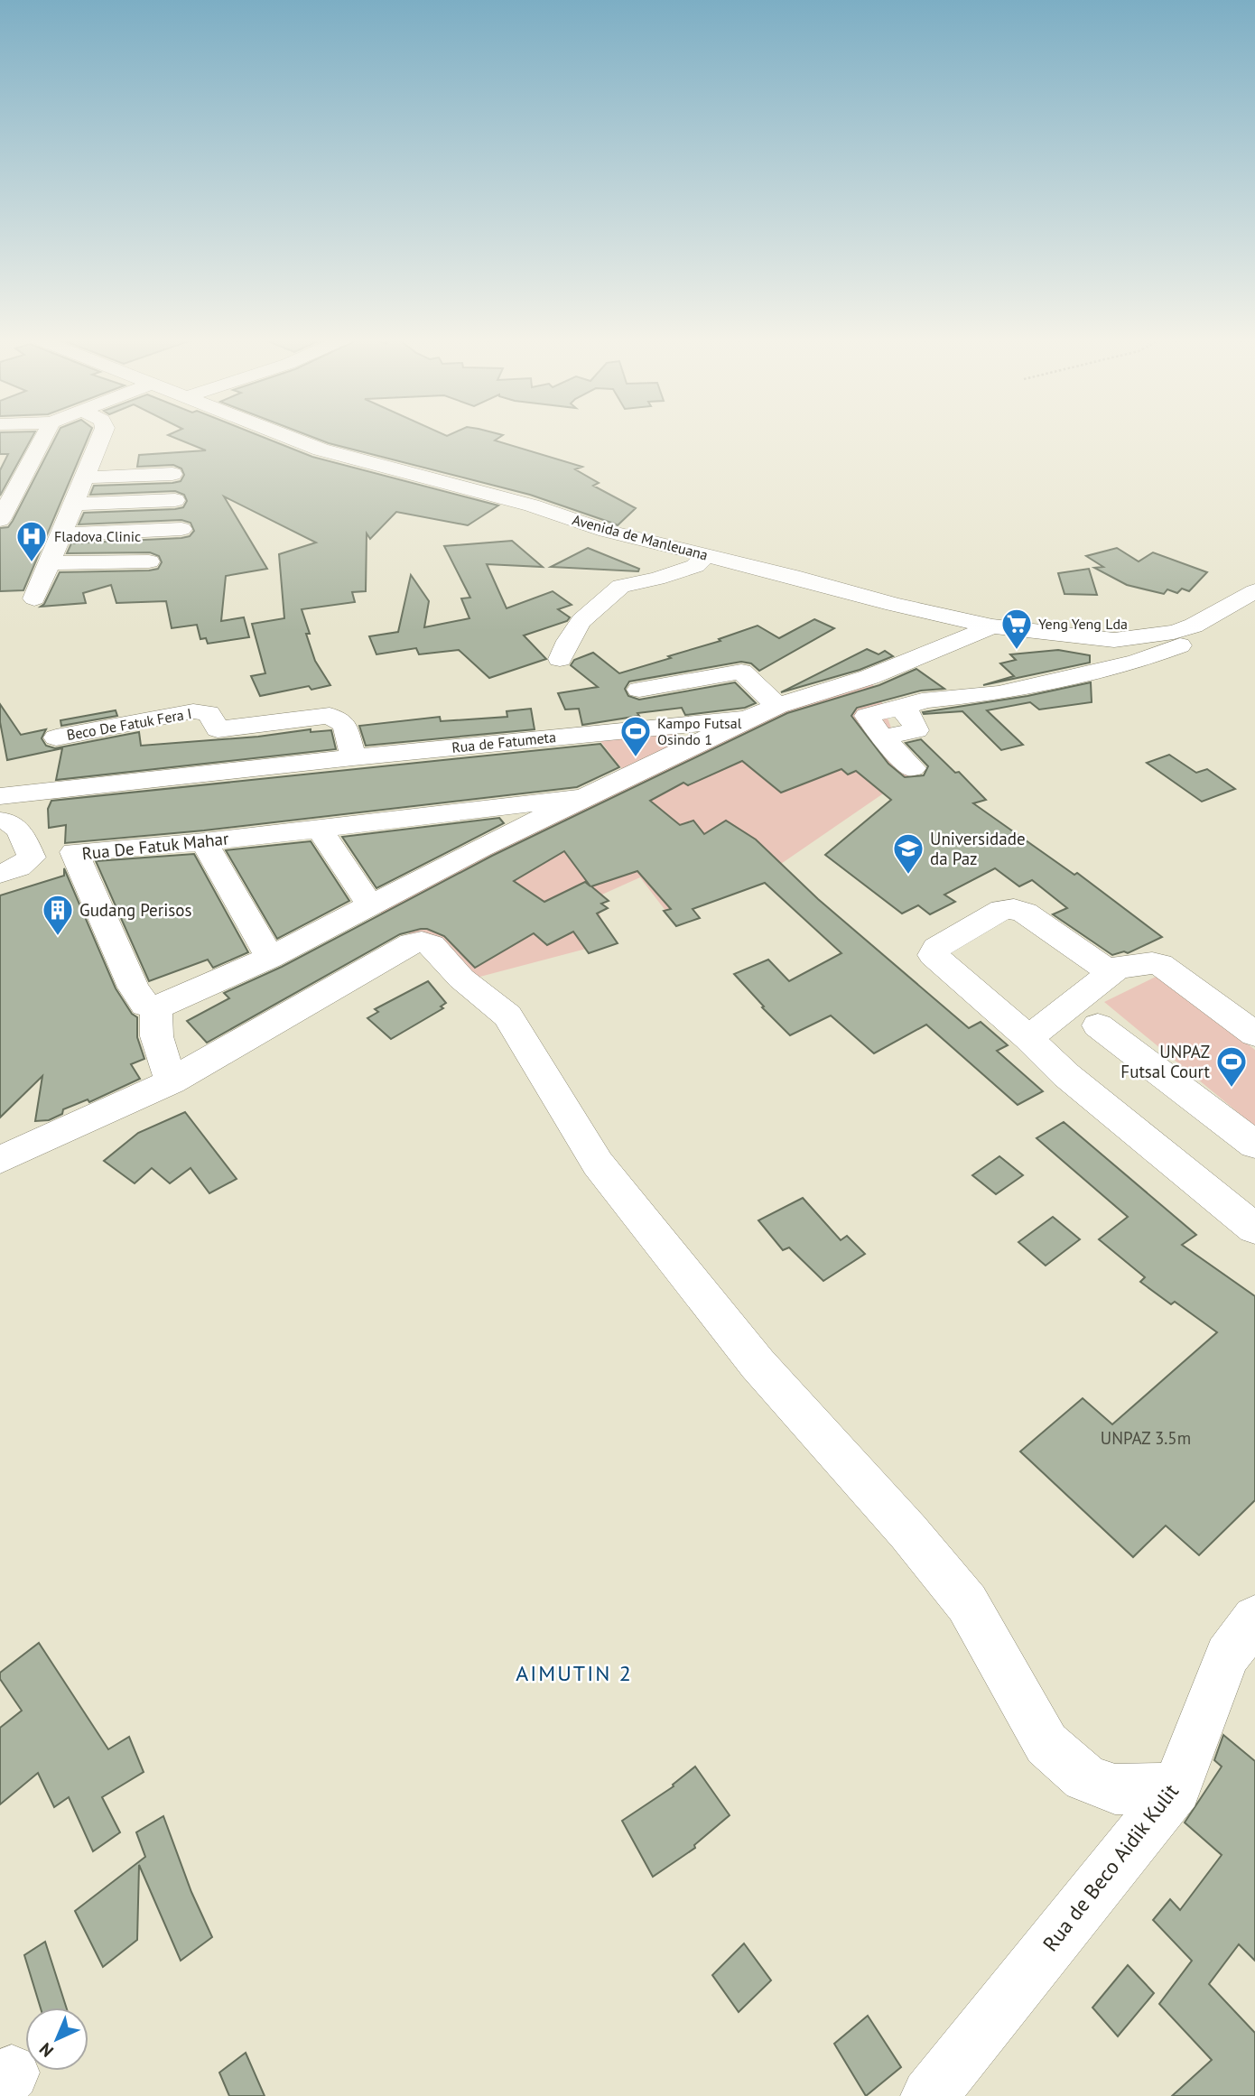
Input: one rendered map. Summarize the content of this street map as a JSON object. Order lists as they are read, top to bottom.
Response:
{
  "streets": {
    "street": [
      "Avenida de Manleuana",
      "Beco De Fatuk Fera I",
      "Rua de Fatumeta",
      "Rua De Fatuk Mahar",
      "Rua de Beco Aidik Kulit"
    ]
  },
  "crossings": [
    ["Avenida de Manleuana", "Rua de Fatumeta"],
    ["Beco De Fatuk Fera I", "Rua de Fatumeta"],
    ["Rua de Fatumeta", "Rua De Fatuk Mahar"]
  ],
  "districts": ["AIMUTIN 2"],
  "places": {
    "hospital": ["Fladova Clinic"],
    "supermarket": ["Yeng Yeng Lda"],
    "sports": ["Kampo Futsal Osindo 1", "UNPAZ Futsal Court"],
    "school or university": ["Universidade da Paz"],
    "building": ["Gudang Perisos"]
  },
  "house_numbers": ["UNPAZ 3.5m"],
  "north": "bottom left"
}
